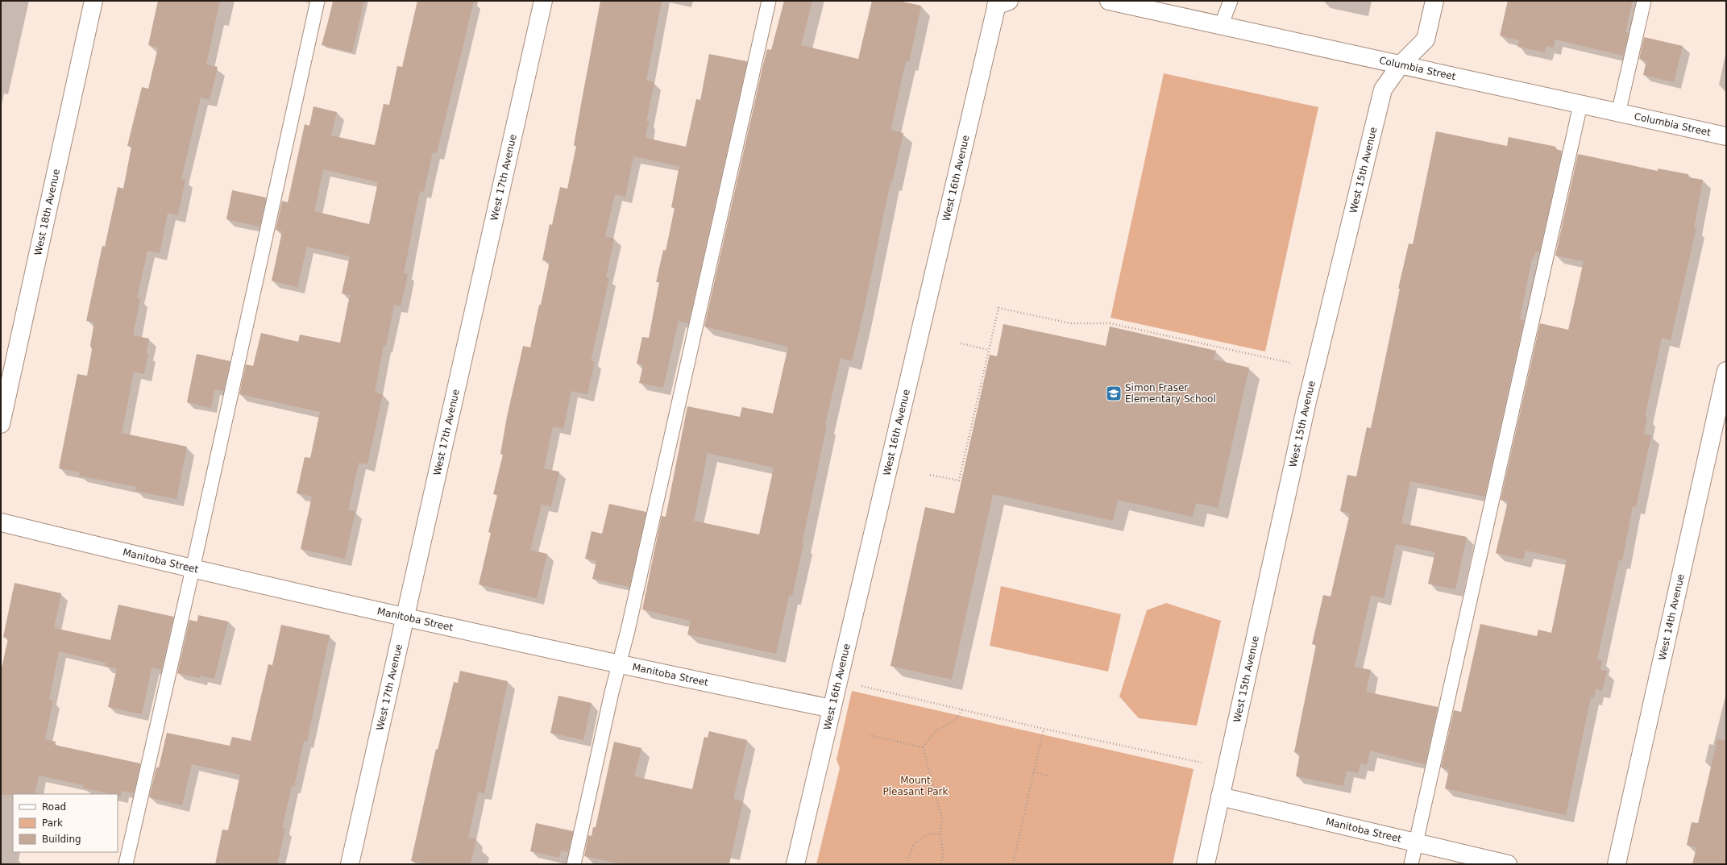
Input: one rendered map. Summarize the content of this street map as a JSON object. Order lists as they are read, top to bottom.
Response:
{
  "streets": {
    "street": [
      "Columbia Street",
      "West 15th Avenue",
      "West 17th Avenue",
      "West 16th Avenue",
      "West 18th Avenue",
      "Manitoba Street",
      "West 14th Avenue"
    ]
  },
  "crossings": [
    ["Columbia Street", "West 15th Avenue"],
    ["West 15th Avenue", "Manitoba Street"],
    ["West 17th Avenue", "Manitoba Street"],
    ["West 16th Avenue", "Manitoba Street"]
  ],
  "parks": ["Mount Pleasant Park"],
  "places": {
    "school or university": ["Simon Fraser Elementary School"]
  },
  "legend": ["Road", "Park", "Building"]
}
